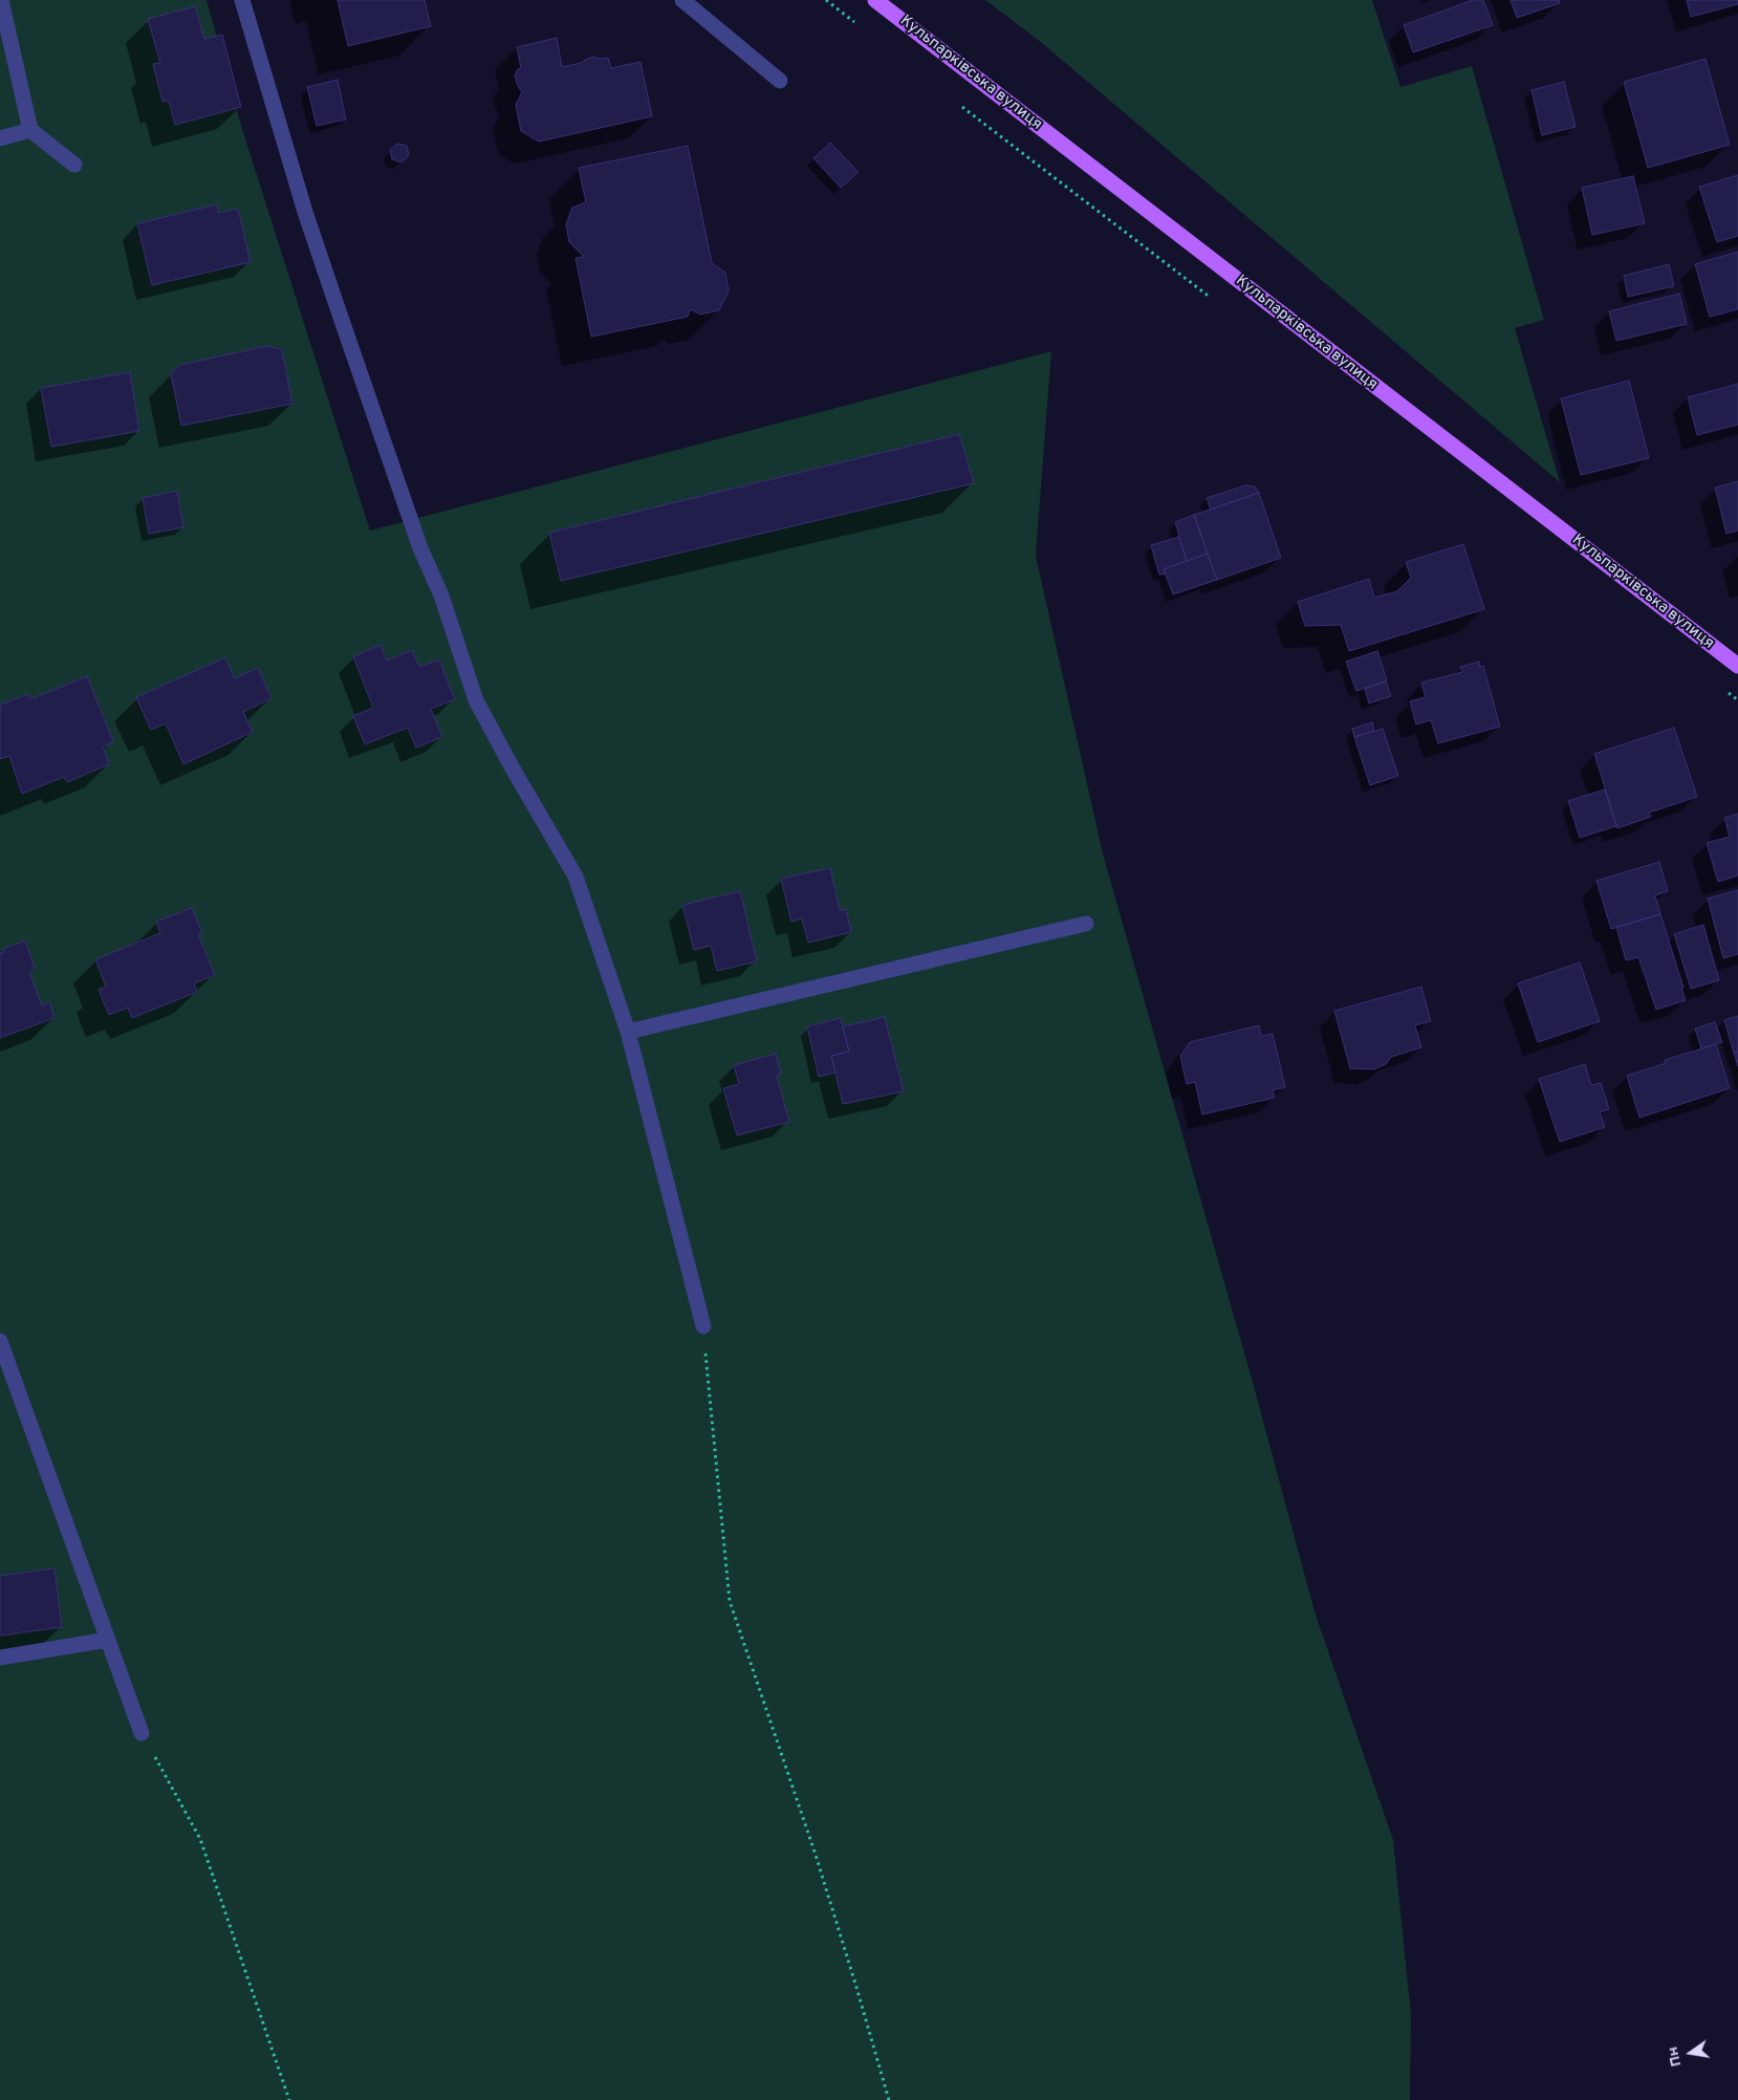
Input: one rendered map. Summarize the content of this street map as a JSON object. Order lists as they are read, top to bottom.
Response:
{
  "streets": {
    "main road": ["Кульпарківська вулиця"]
  },
  "north": "left"
}
